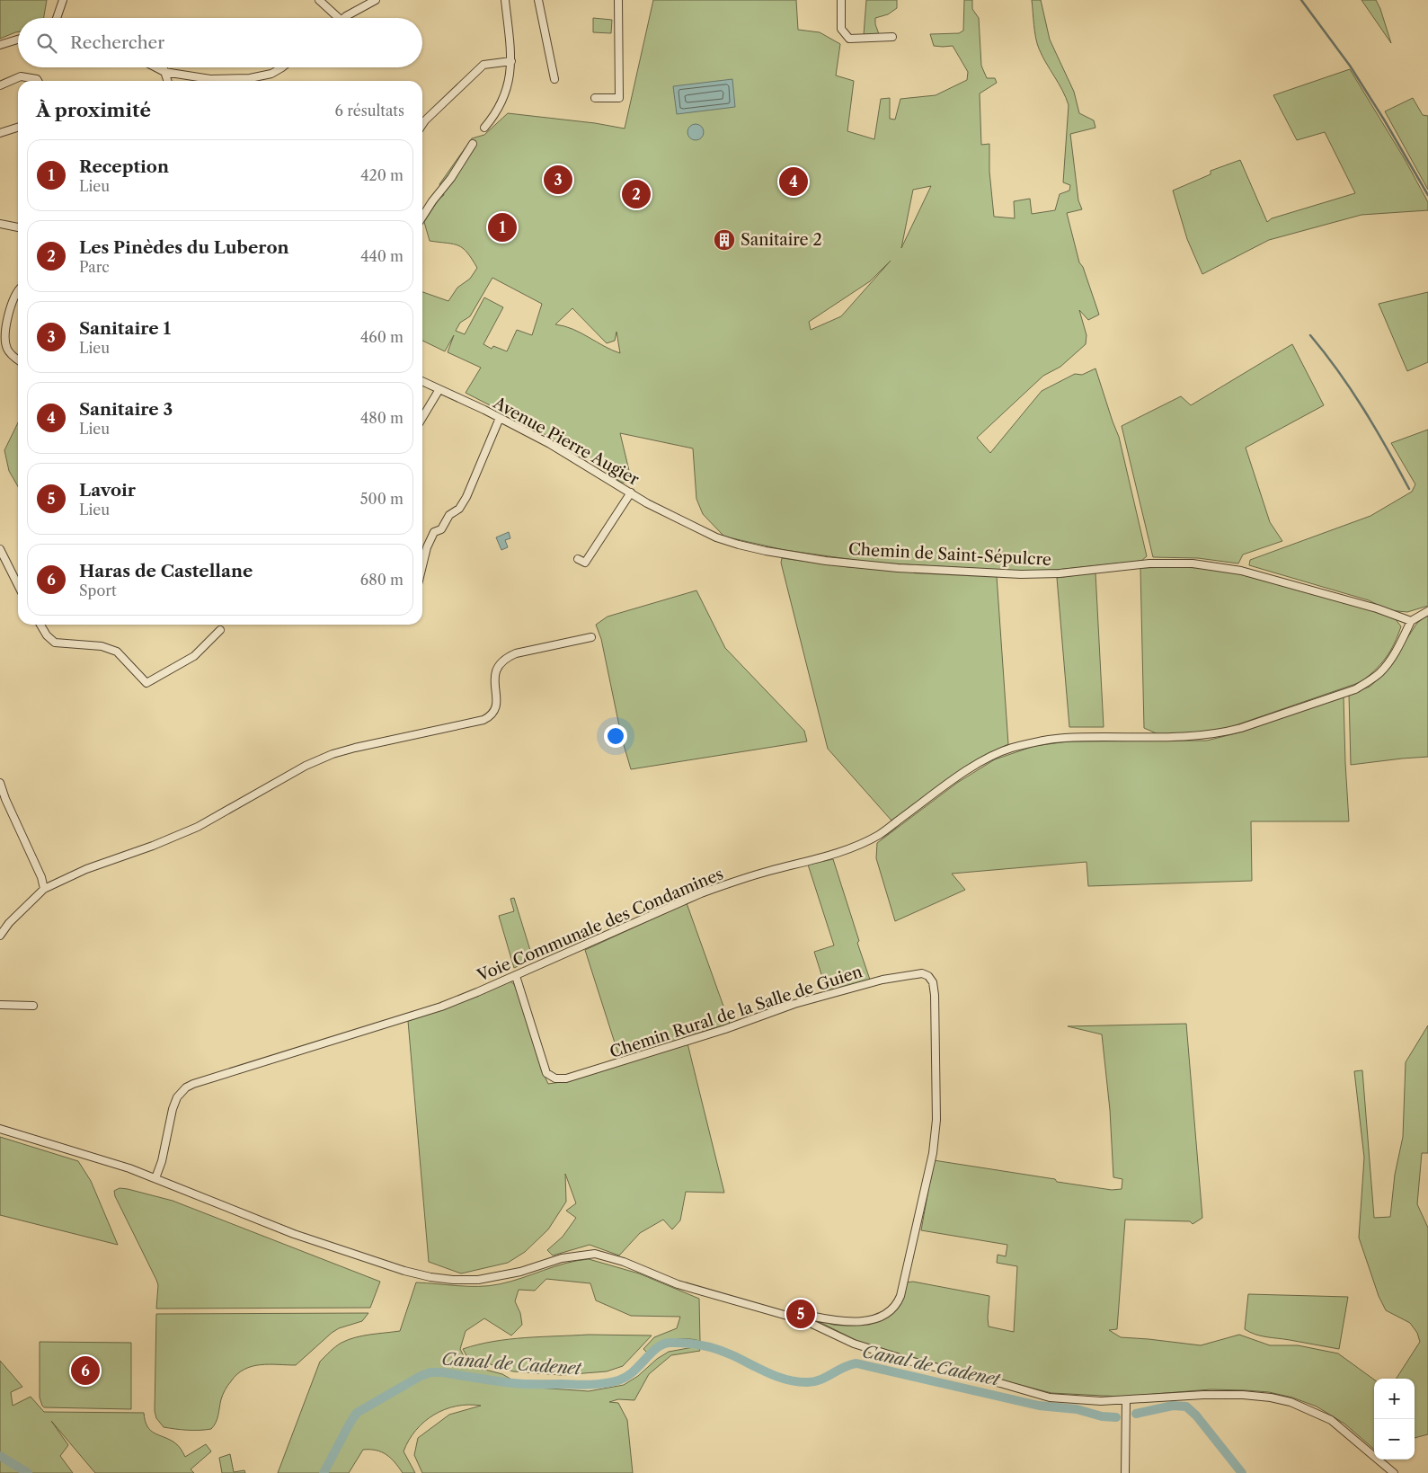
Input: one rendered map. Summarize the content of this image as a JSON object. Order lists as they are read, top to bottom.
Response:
{
  "streets": {
    "street": [
      "Avenue Pierre Augier",
      "Chemin de Saint-Sépulcre",
      "Voie Communale des Condamines",
      "Chemin Rural de la Salle de Guien"
    ]
  },
  "crossings": [
    ["Avenue Pierre Augier", "Chemin de Saint-Sépulcre"],
    ["Chemin de Saint-Sépulcre", "Voie Communale des Condamines"],
    ["Voie Communale des Condamines", "Chemin Rural de la Salle de Guien"]
  ],
  "water": ["Canal de Cadenet"],
  "places": {
    "building": ["Sanitaire 2"]
  },
  "page": {
    "search": "Rechercher",
    "heading": ["À proximité", "6 résultats"],
    "list": [
      {
        "mark": "1",
        "name": "Reception",
        "note": "Lieu",
        "value": "420 m"
      },
      {
        "mark": "2",
        "name": "Les Pinèdes du Luberon",
        "note": "Parc",
        "value": "440 m"
      },
      {
        "mark": "3",
        "name": "Sanitaire 1",
        "note": "Lieu",
        "value": "460 m"
      },
      {
        "mark": "4",
        "name": "Sanitaire 3",
        "note": "Lieu",
        "value": "480 m"
      },
      {
        "mark": "5",
        "name": "Lavoir",
        "note": "Lieu",
        "value": "500 m"
      },
      {
        "mark": "6",
        "name": "Haras de Castellane",
        "note": "Sport",
        "value": "680 m"
      }
    ],
    "pins": [
      "3",
      "4",
      "2",
      "1",
      "5",
      "6"
    ],
    "map_buttons": ["+", "−"]
  }
}
